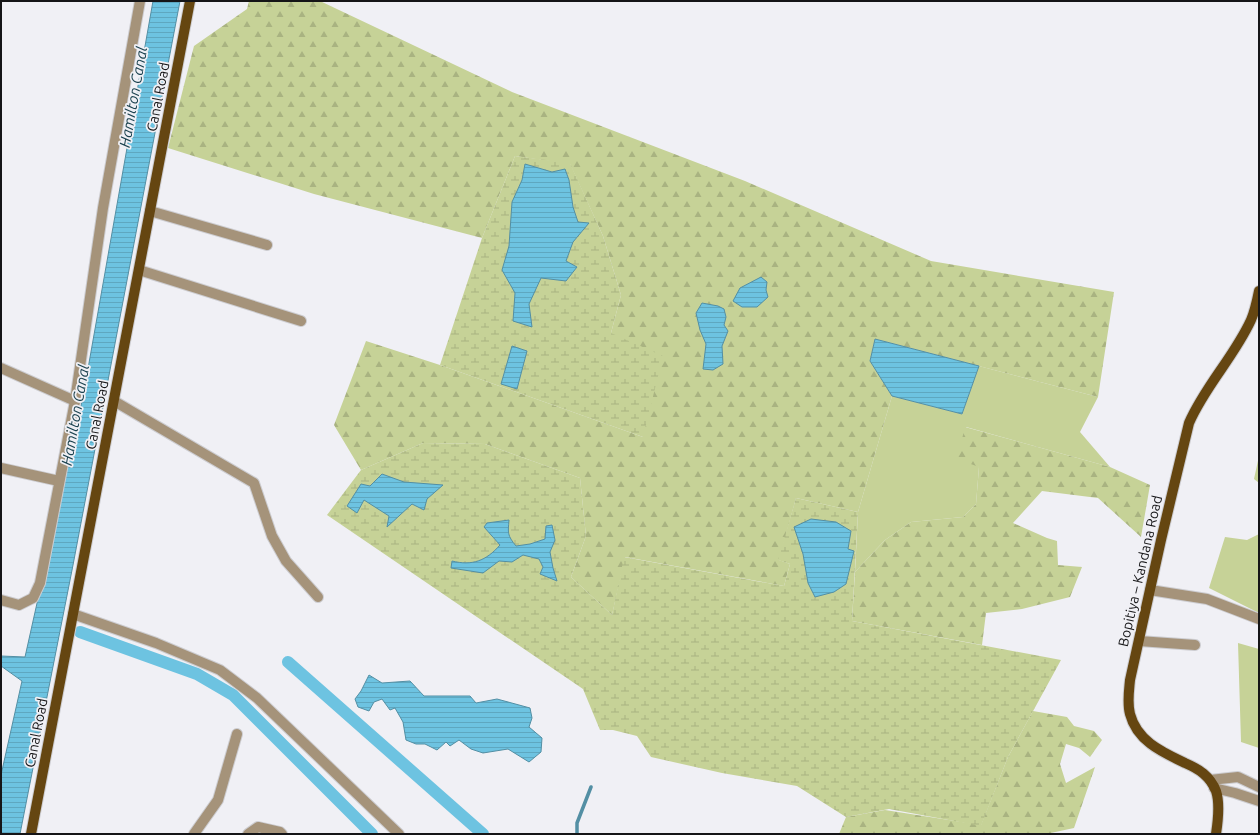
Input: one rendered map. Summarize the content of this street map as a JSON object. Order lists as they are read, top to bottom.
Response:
{
  "streets": {
    "main road": ["Canal Road", "Bopitiya – Kandana Road"]
  },
  "water": ["Hamilton Canal"]
}
